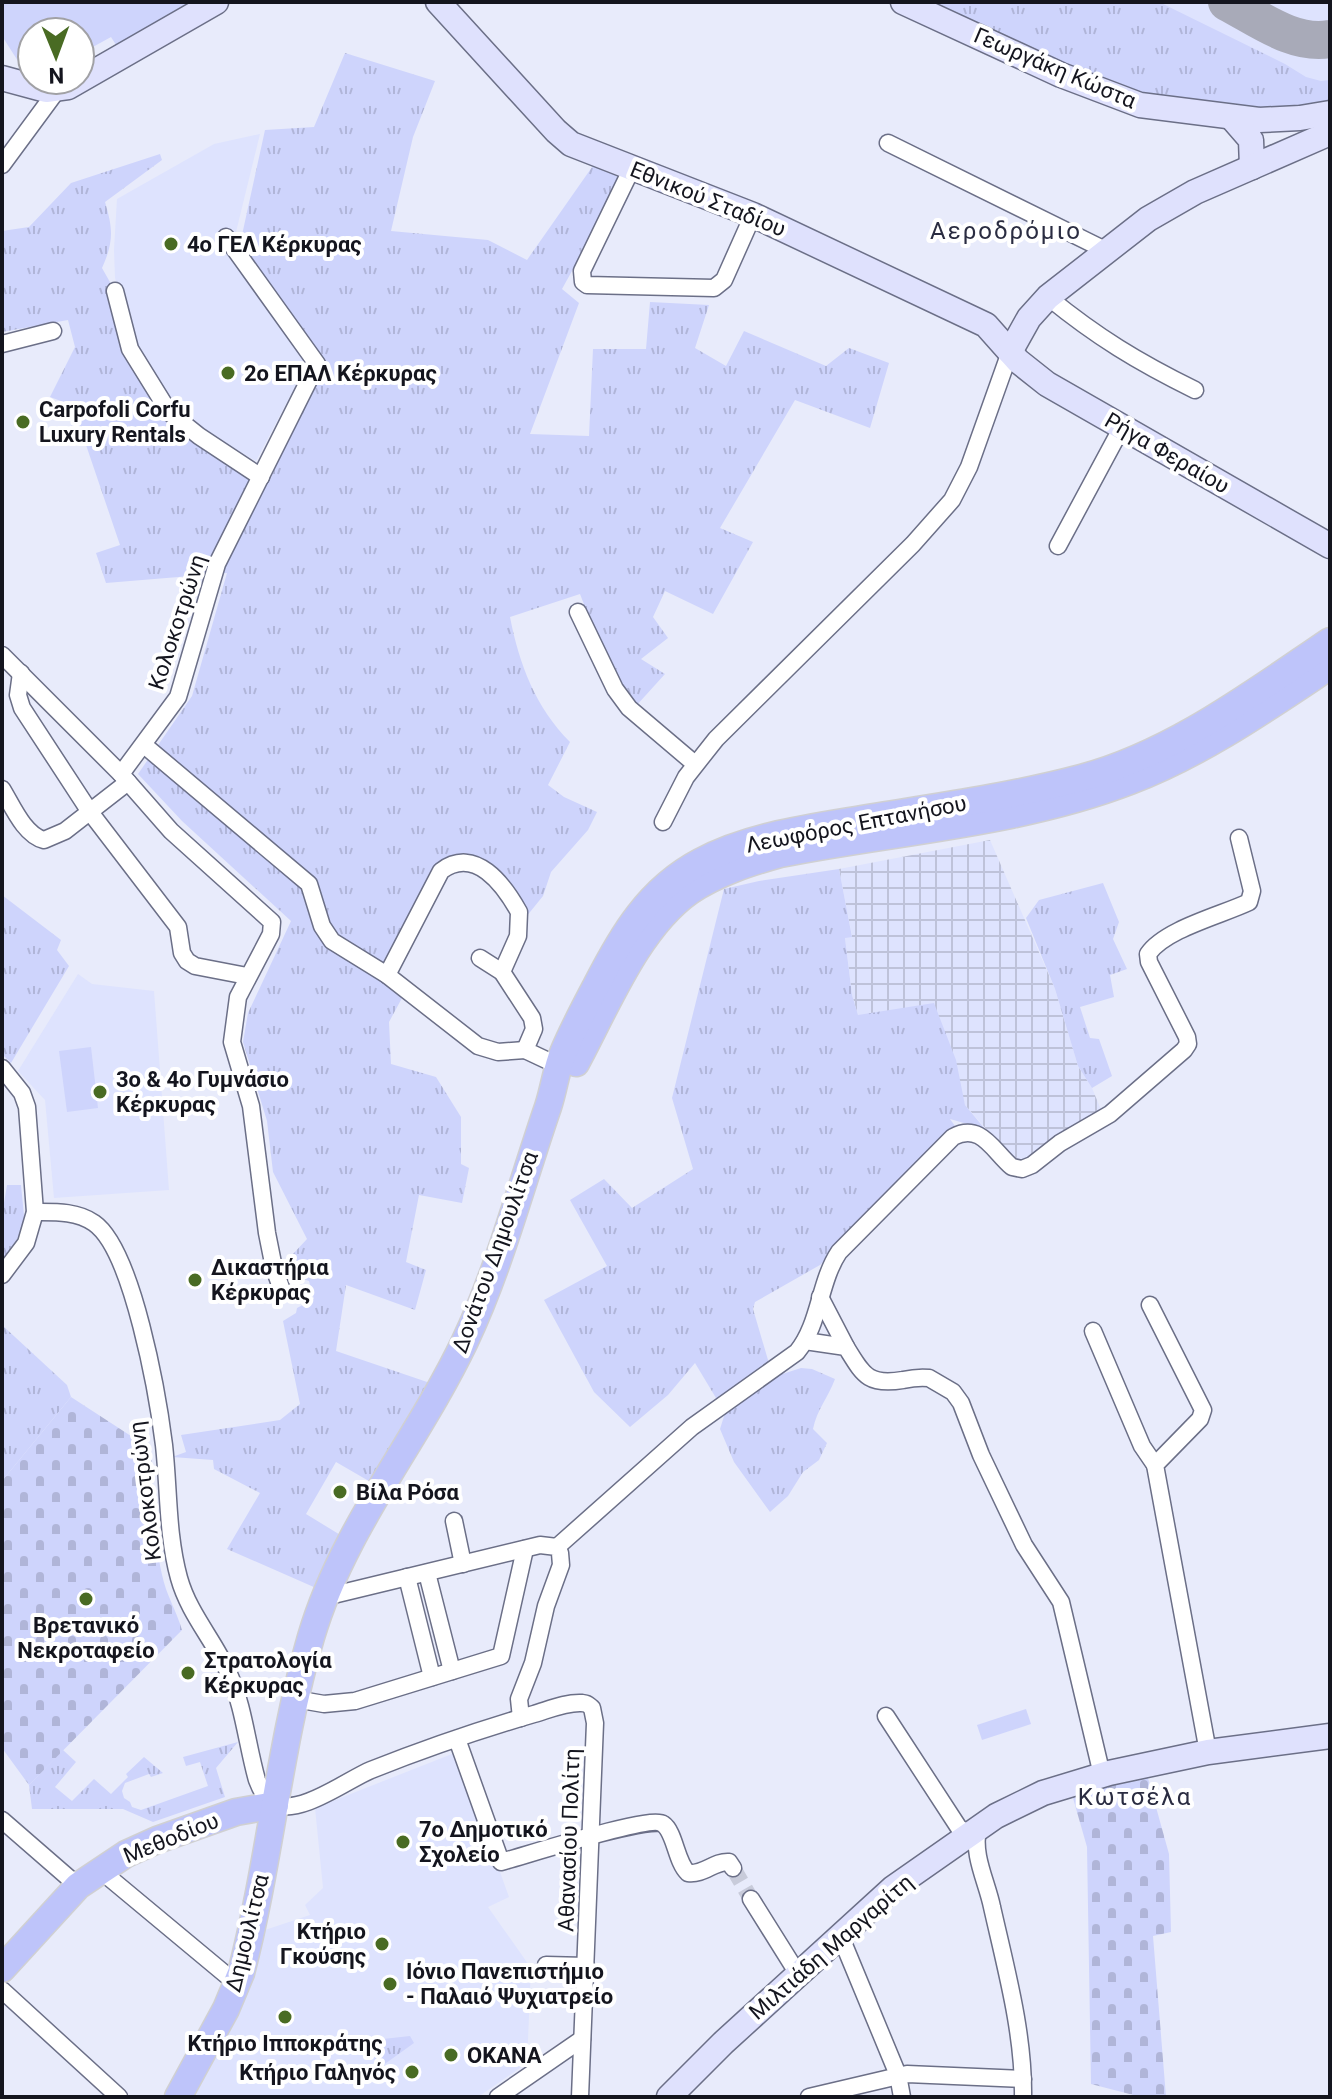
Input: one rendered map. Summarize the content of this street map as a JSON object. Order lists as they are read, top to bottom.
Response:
{
  "streets": {
    "main road": [
      "Γεωργάκη Κώστα",
      "Εθνικού Σταδίου",
      "Ρήγα Φεραίου",
      "Λεωφόρος Επτανήσου",
      "Δονάτου Δημουλίτσα",
      "Μεθοδίου",
      "Δημουλίτσα",
      "Μιλτιάδη Μαργαρίτη"
    ],
    "street": ["Κολοκοτρώνη", "Αθανασίου Πολίτη"]
  },
  "crossings": [
    ["Γεωργάκη Κώστα", "Εθνικού Σταδίου"],
    ["Γεωργάκη Κώστα", "Ρήγα Φεραίου"],
    ["Εθνικού Σταδίου", "Ρήγα Φεραίου"],
    ["Κολοκοτρώνη", "Δονάτου Δημουλίτσα"],
    ["Κολοκοτρώνη", "Μεθοδίου"],
    ["Κολοκοτρώνη", "Δημουλίτσα"],
    ["Λεωφόρος Επτανήσου", "Δονάτου Δημουλίτσα"],
    ["Δονάτου Δημουλίτσα", "Μεθοδίου"],
    ["Δονάτου Δημουλίτσα", "Δημουλίτσα"],
    ["Μεθοδίου", "Δημουλίτσα"]
  ],
  "districts": ["Αεροδρόμιο", "Κωτσέλα"],
  "places": [
    "4ο ΓΕΛ Κέρκυρας",
    "2ο ΕΠΑΛ Κέρκυρας",
    "Carpofoli Corfu Luxury Rentals",
    "3o & 4o Γυμνάσιο Κέρκυρας",
    "Δικαστήρια Κέρκυρας",
    "Βίλα Ρόσα",
    "Βρετανικό Νεκροταφείο",
    "Στρατολογία Κέρκυρας",
    "7ο Δημοτικό Σχολείο",
    "Κτήριο Γκούσης",
    "Ιόνιο Πανεπιστήμιο - Παλαιό Ψυχιατρείο",
    "Κτήριο Ιπποκράτης",
    "ΟΚΑΝΑ",
    "Κτήριο Γαληνός"
  ],
  "north": "bottom"
}
